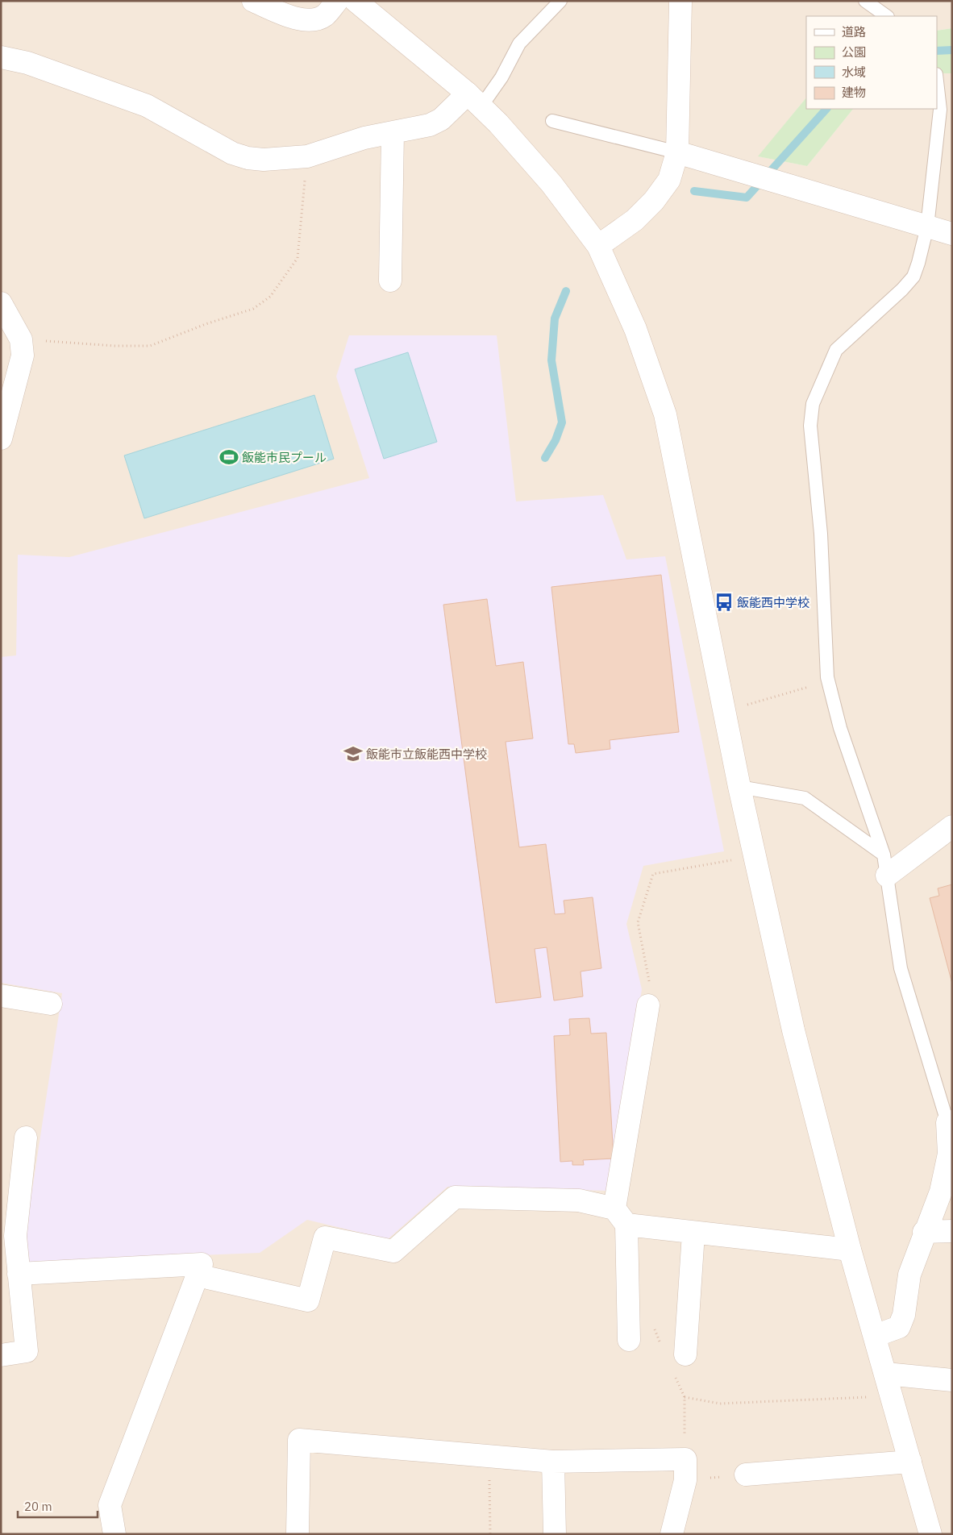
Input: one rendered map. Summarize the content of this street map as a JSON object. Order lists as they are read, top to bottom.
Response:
{
  "places": {
    "sports": ["飯能市民プール"],
    "bus stop": ["飯能西中学校"],
    "school or university": ["飯能市立飯能西中学校"]
  },
  "legend": [
    "道路",
    "公園",
    "水域",
    "建物"
  ],
  "scale_bar": "20 m"
}
